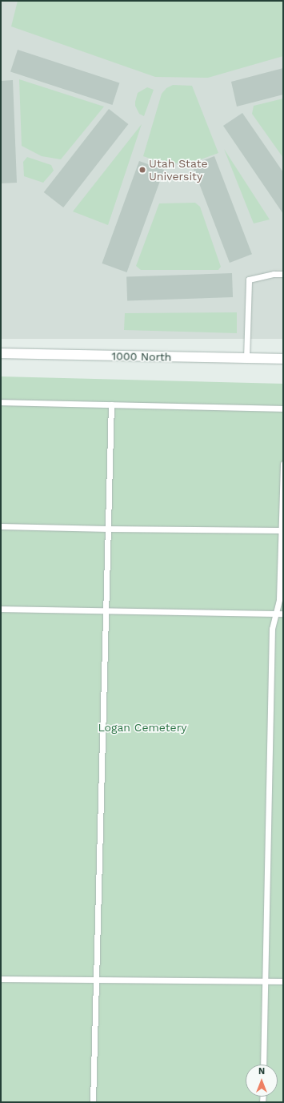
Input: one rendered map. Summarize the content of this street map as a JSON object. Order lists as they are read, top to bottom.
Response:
{
  "streets": {
    "street": ["1000 North"]
  },
  "parks": ["Logan Cemetery"],
  "places": ["Utah State University"],
  "north": "top"
}
